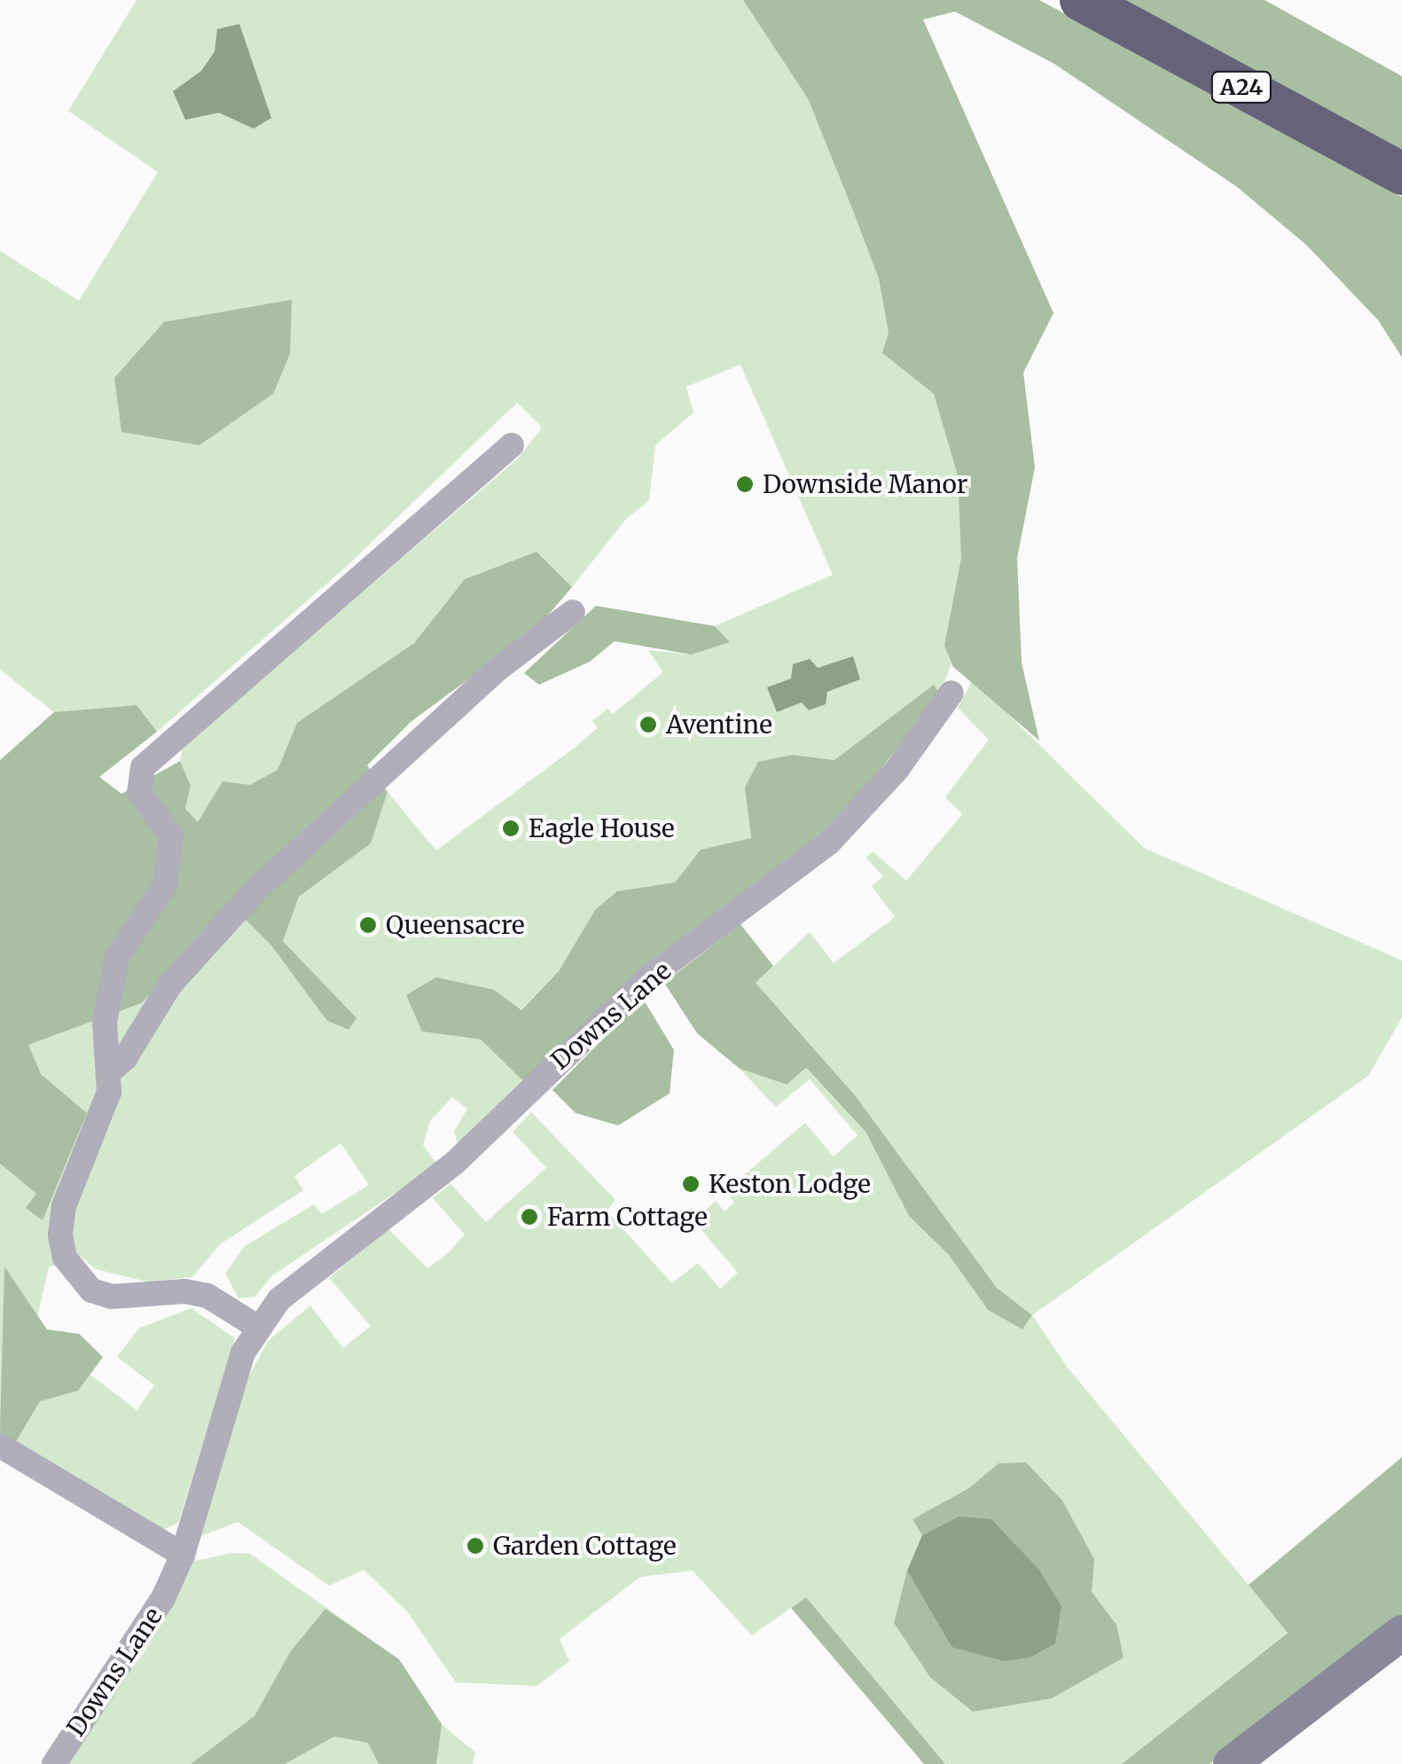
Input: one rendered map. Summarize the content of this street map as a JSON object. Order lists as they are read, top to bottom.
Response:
{
  "streets": {
    "highway": ["A24"],
    "street": ["Downs Lane"]
  },
  "places": [
    "Downside Manor",
    "Aventine",
    "Eagle House",
    "Queensacre",
    "Keston Lodge",
    "Farm Cottage",
    "Garden Cottage"
  ]
}
